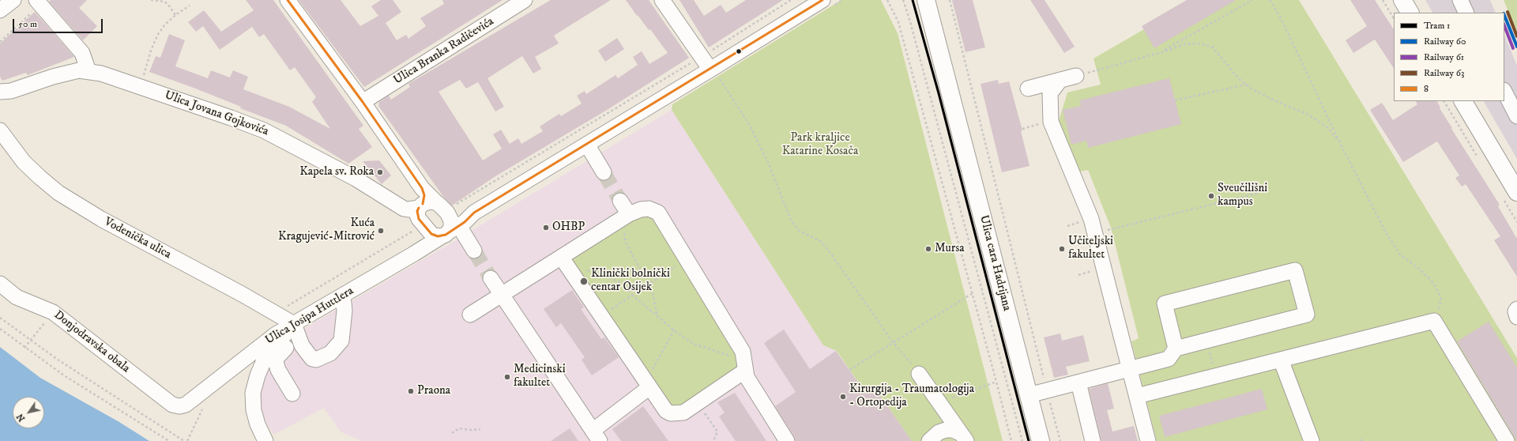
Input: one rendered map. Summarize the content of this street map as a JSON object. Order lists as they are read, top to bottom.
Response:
{
  "streets": {
    "main road": ["Ulica cara Hadrijana"],
    "street": [
      "Ulica Branka Radičevića",
      "Ulica Jovana Gojkovića",
      "Vodenička ulica",
      "Ulica Josipa Huttlera",
      "Donjodravska obala"
    ]
  },
  "crossings": [
    ["Ulica Jovana Gojkovića", "Ulica Josipa Huttlera"],
    ["Vodenička ulica", "Ulica Josipa Huttlera"],
    ["Ulica Josipa Huttlera", "Donjodravska obala"]
  ],
  "parks": ["Park kraljice Katarine Kosača"],
  "places": [
    "Kapela sv. Roka",
    "Sveučilišni kampus",
    "OHBP",
    "Kuća Kragujević-Mitrović",
    "Mursa",
    "Učiteljski fakultet",
    "Klinički bolnički centar Osijek",
    "Medicinski fakultet",
    "Praona",
    "Kirurgija - Traumatologija - Ortopedija"
  ],
  "lines": [
    "tram line 1",
    "transit line 8",
    "rail line 63",
    "rail line 60",
    "rail line 61"
  ],
  "legend": [
    "Tram 1",
    "Railway 60",
    "Railway 61",
    "Railway 63",
    "8"
  ],
  "scale_bar": "50 m",
  "north": "bottom left"
}
